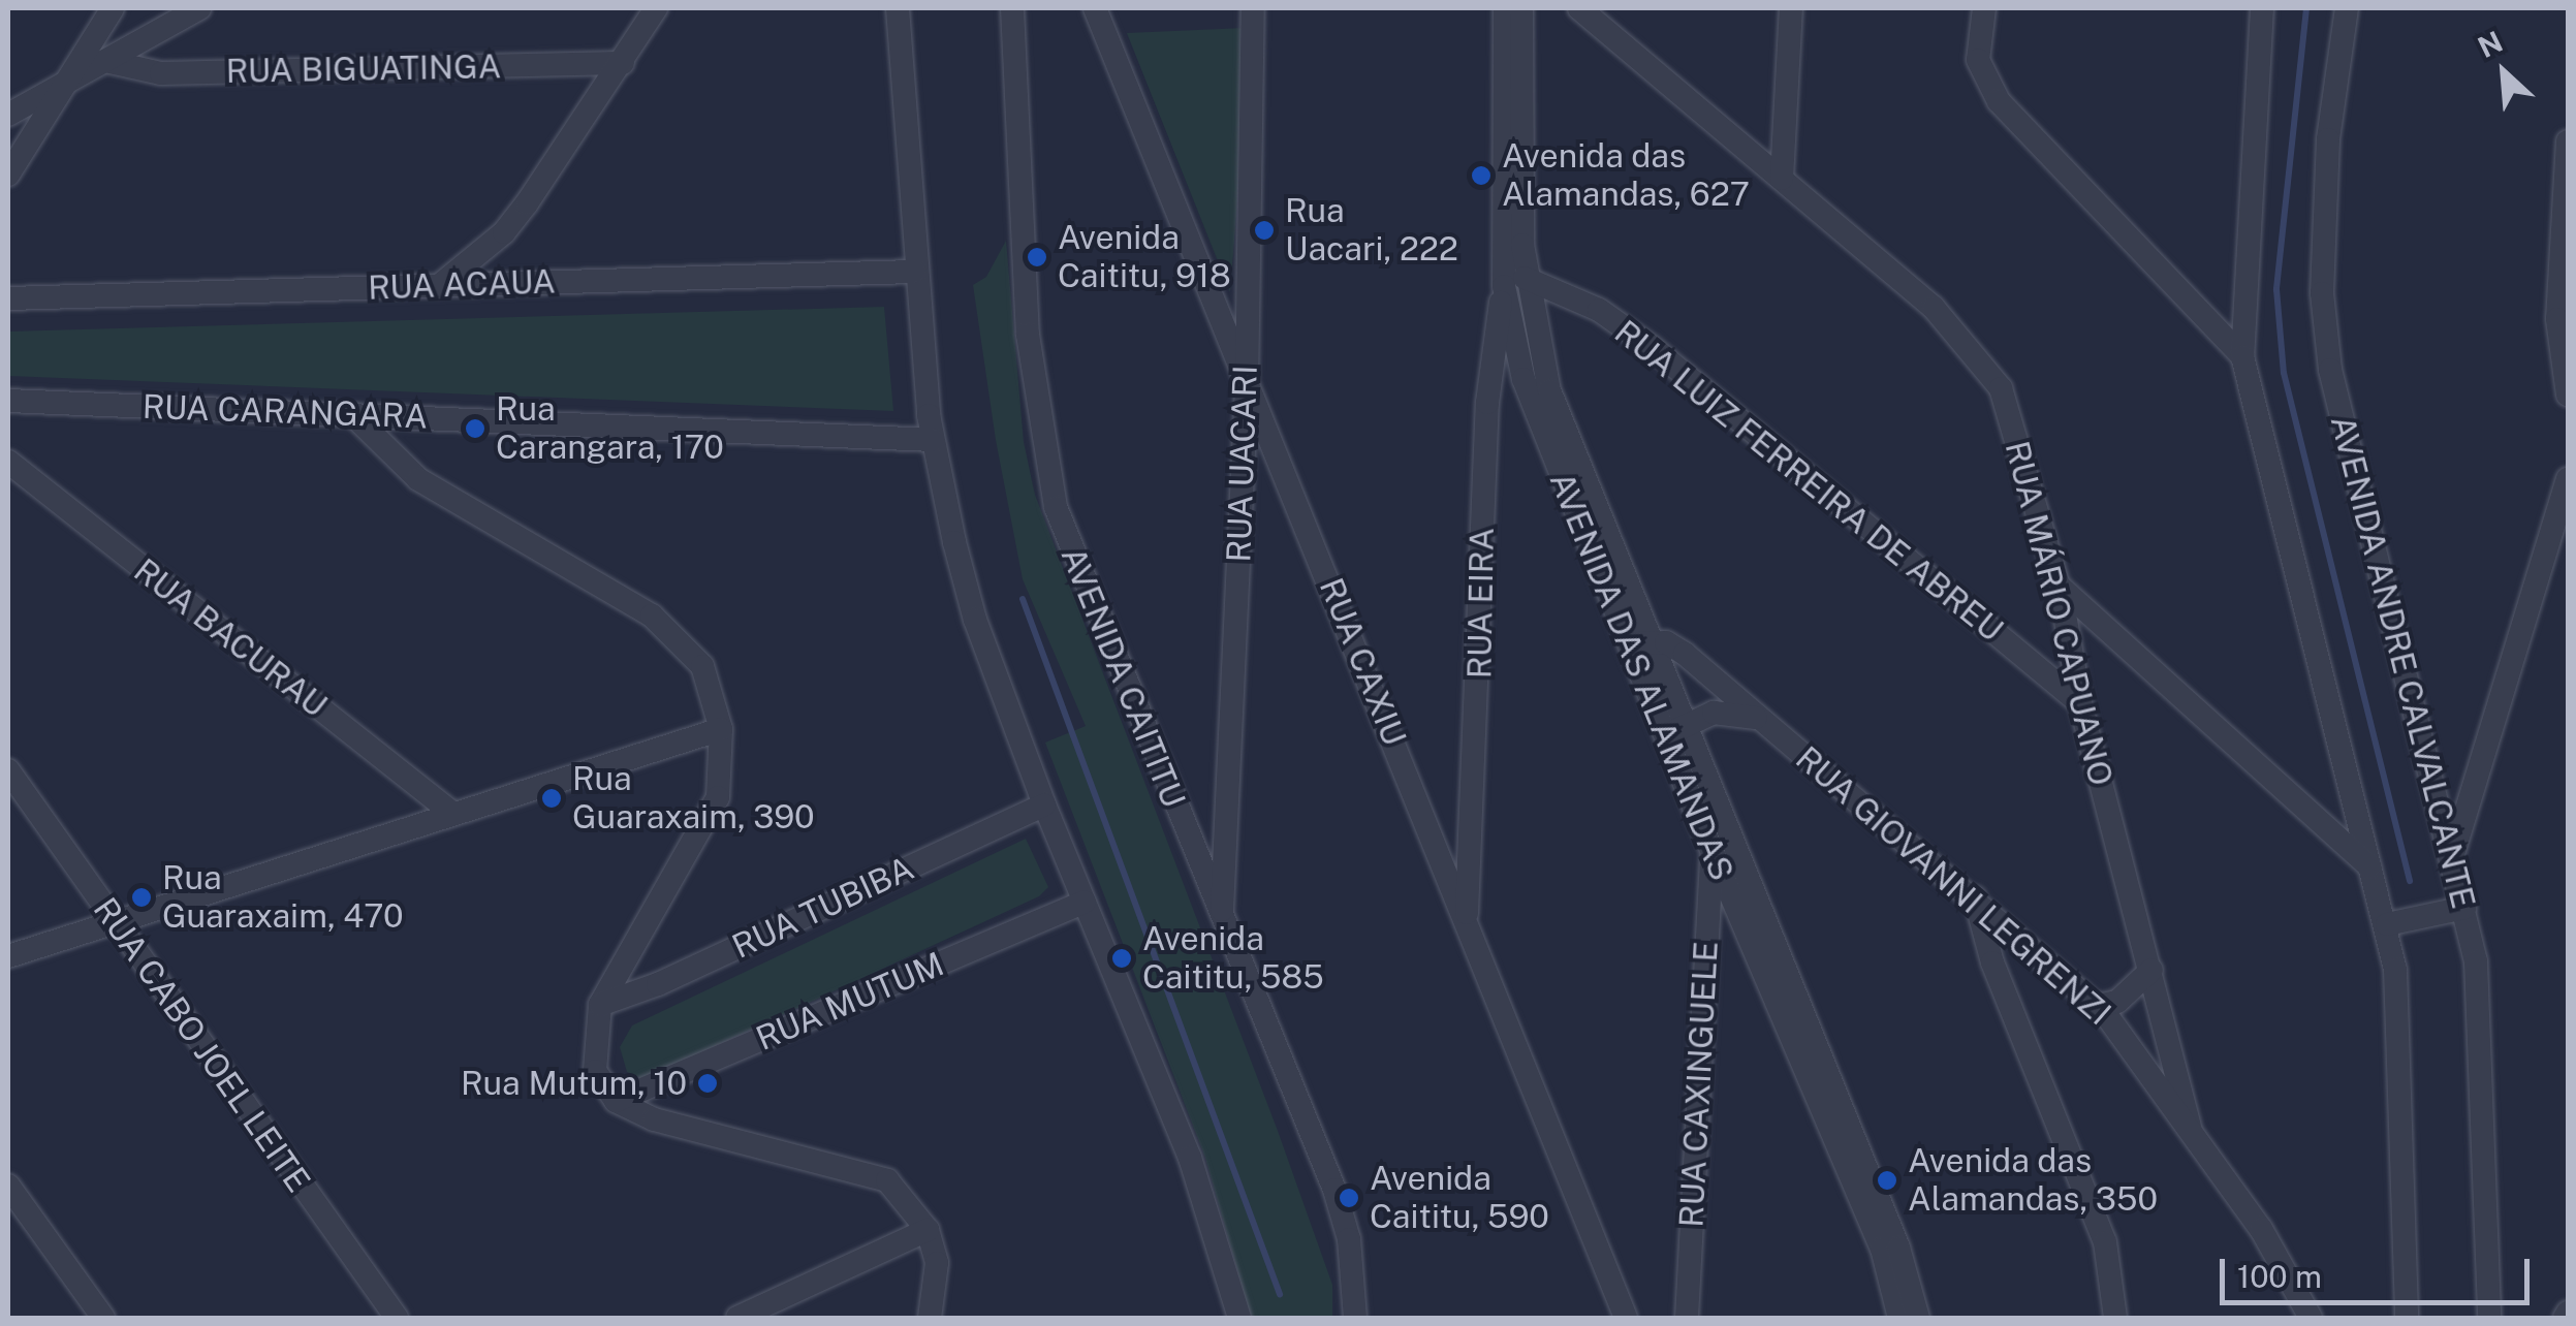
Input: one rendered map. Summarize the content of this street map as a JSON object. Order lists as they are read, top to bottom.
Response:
{
  "streets": {
    "street": [
      "RUA BIGUATINGA",
      "RUA ACAUA",
      "RUA CARANGARA",
      "RUA UACARI",
      "RUA LUIZ FERREIRA DE ABREU",
      "RUA EIRA",
      "RUA MÁRIO CAPUANO",
      "RUA BACURAU",
      "RUA CAXIU",
      "AVENIDA ANDRE CALVALCANTE",
      "AVENIDA DAS ALAMANDAS",
      "AVENIDA CAITITU",
      "RUA GIOVANNI LEGRENZI",
      "RUA TUBIBA",
      "RUA MUTUM",
      "RUA CABO JOEL LEITE",
      "RUA CAXINGUELE"
    ]
  },
  "crossings": [
    ["RUA UACARI", "RUA CAXIU"],
    ["RUA UACARI", "AVENIDA CAITITU"],
    ["RUA LUIZ FERREIRA DE ABREU", "RUA EIRA"],
    ["RUA LUIZ FERREIRA DE ABREU", "RUA MÁRIO CAPUANO"],
    ["RUA LUIZ FERREIRA DE ABREU", "AVENIDA DAS ALAMANDAS"],
    ["RUA EIRA", "RUA CAXIU"],
    ["RUA EIRA", "AVENIDA DAS ALAMANDAS"],
    ["RUA MÁRIO CAPUANO", "RUA GIOVANNI LEGRENZI"],
    ["AVENIDA DAS ALAMANDAS", "RUA GIOVANNI LEGRENZI"],
    ["AVENIDA DAS ALAMANDAS", "RUA CAXINGUELE"]
  ],
  "places": [
    "Avenida das Alamandas, 627",
    "Rua Uacari, 222",
    "Avenida Caititu, 918",
    "Rua Carangara, 170",
    "Rua Guaraxaim, 390",
    "Rua Guaraxaim, 470",
    "Avenida Caititu, 585",
    "Rua Mutum, 10",
    "Avenida das Alamandas, 350",
    "Avenida Caititu, 590"
  ],
  "scale_bar": "100 m",
  "north": "top left"
}
